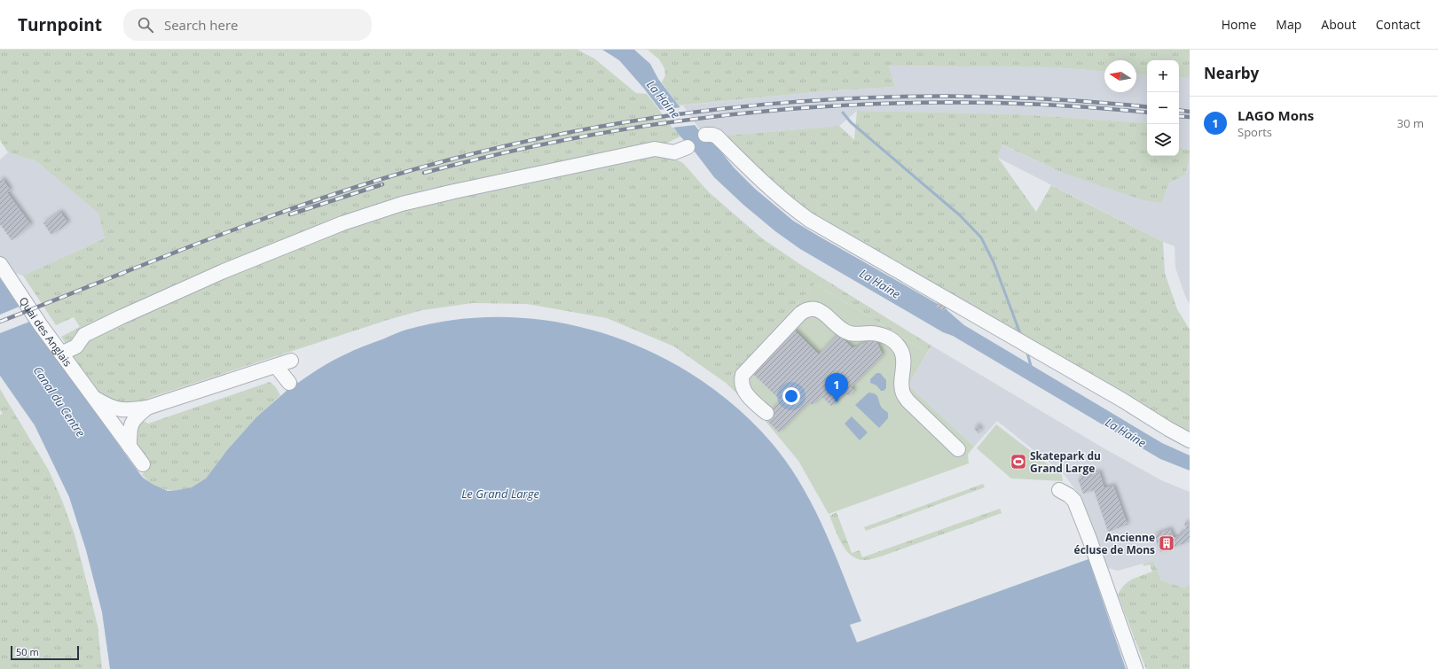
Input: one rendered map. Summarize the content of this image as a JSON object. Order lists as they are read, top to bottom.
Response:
{
  "streets": {
    "street": ["Quai des Anglais"]
  },
  "water": ["La Haine", "Canal du Centre", "Le Grand Large"],
  "places": {
    "sports": ["Skatepark du Grand Large"],
    "building": ["Ancienne écluse de Mons"]
  },
  "scale_bar": "50 m",
  "north": "left",
  "page": {
    "header": "Turnpoint",
    "search": "Search here",
    "nav": [
      "Home",
      "Map",
      "About",
      "Contact"
    ],
    "heading": "Nearby",
    "map_buttons": ["+", "−"],
    "list": [
      {
        "mark": "1",
        "name": "LAGO Mons",
        "note": "Sports",
        "value": "30 m"
      }
    ],
    "pins": "1",
    "scale": "50 m"
  }
}
